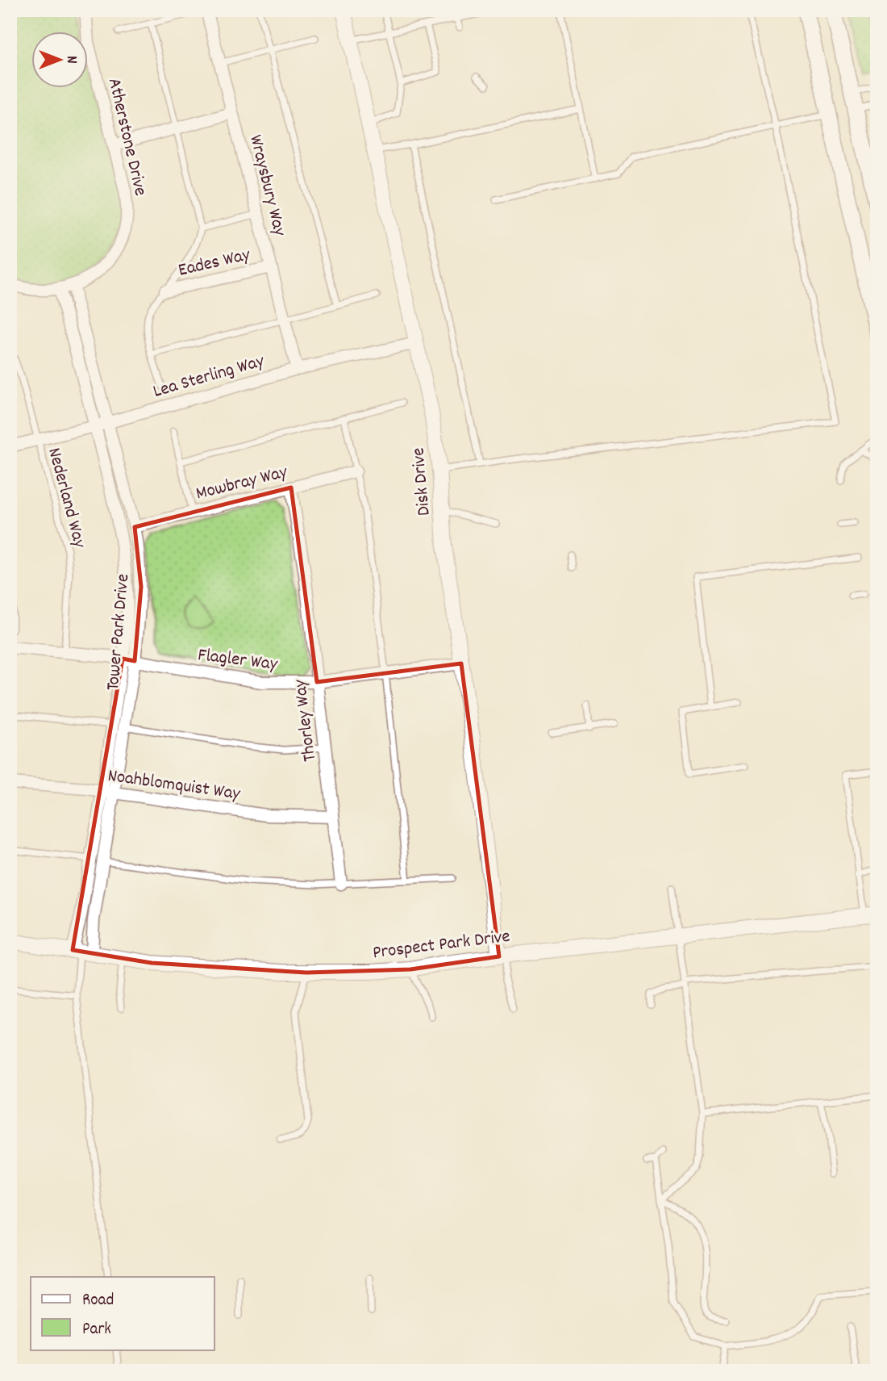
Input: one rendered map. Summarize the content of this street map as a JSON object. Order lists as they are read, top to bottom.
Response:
{
  "streets": {
    "street": [
      "Atherstone Drive",
      "Wraysbury Way",
      "Eades Way",
      "Lea Sterling Way",
      "Mowbray Way",
      "Disk Drive",
      "Tower Park Drive",
      "Flagler Way",
      "Thorley Way",
      "Noahblomquist Way",
      "Prospect Park Drive"
    ],
    "lane": ["Nederland Way"]
  },
  "crossings": [
    ["Atherstone Drive", "Tower Park Drive"],
    ["Wraysbury Way", "Eades Way"],
    ["Wraysbury Way", "Lea Sterling Way"],
    ["Lea Sterling Way", "Disk Drive"],
    ["Lea Sterling Way", "Nederland Way"],
    ["Lea Sterling Way", "Tower Park Drive"],
    ["Mowbray Way", "Tower Park Drive"],
    ["Mowbray Way", "Thorley Way"],
    ["Disk Drive", "Flagler Way"],
    ["Disk Drive", "Prospect Park Drive"],
    ["Nederland Way", "Flagler Way"],
    ["Tower Park Drive", "Flagler Way"],
    ["Tower Park Drive", "Noahblomquist Way"],
    ["Tower Park Drive", "Prospect Park Drive"],
    ["Flagler Way", "Thorley Way"],
    ["Thorley Way", "Noahblomquist Way"]
  ],
  "legend": ["Road", "Park"],
  "north": "right"
}
